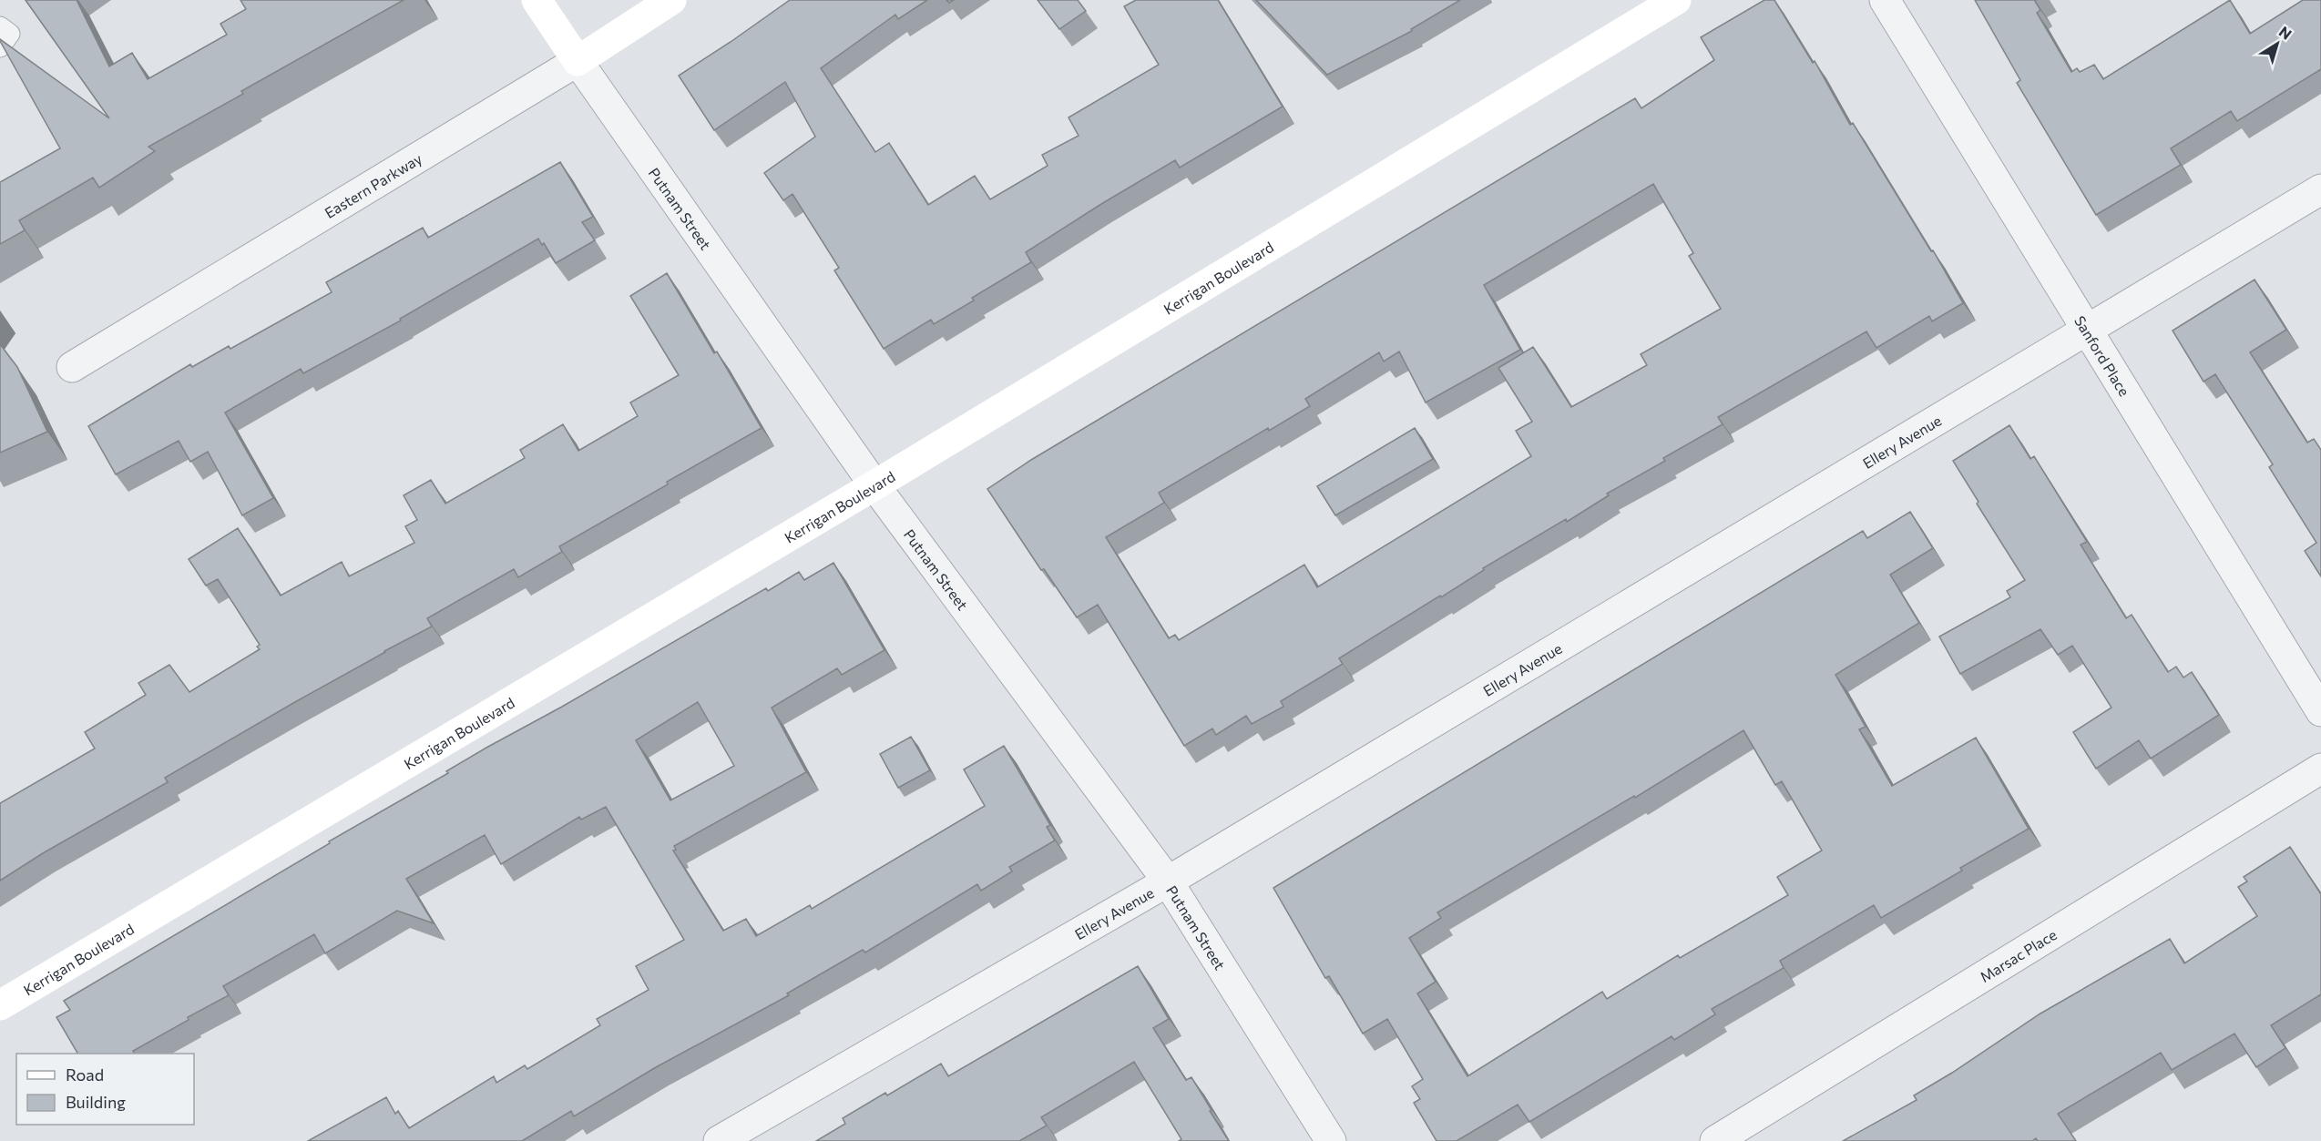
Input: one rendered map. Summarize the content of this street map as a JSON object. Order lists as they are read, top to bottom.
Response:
{
  "streets": {
    "street": [
      "Eastern Parkway",
      "Putnam Street",
      "Kerrigan Boulevard",
      "Sanford Place",
      "Ellery Avenue",
      "Marsac Place"
    ]
  },
  "crossings": [
    ["Eastern Parkway", "Putnam Street"],
    ["Putnam Street", "Kerrigan Boulevard"],
    ["Putnam Street", "Ellery Avenue"],
    ["Sanford Place", "Ellery Avenue"]
  ],
  "legend": ["Road", "Building"],
  "north": "top right"
}
